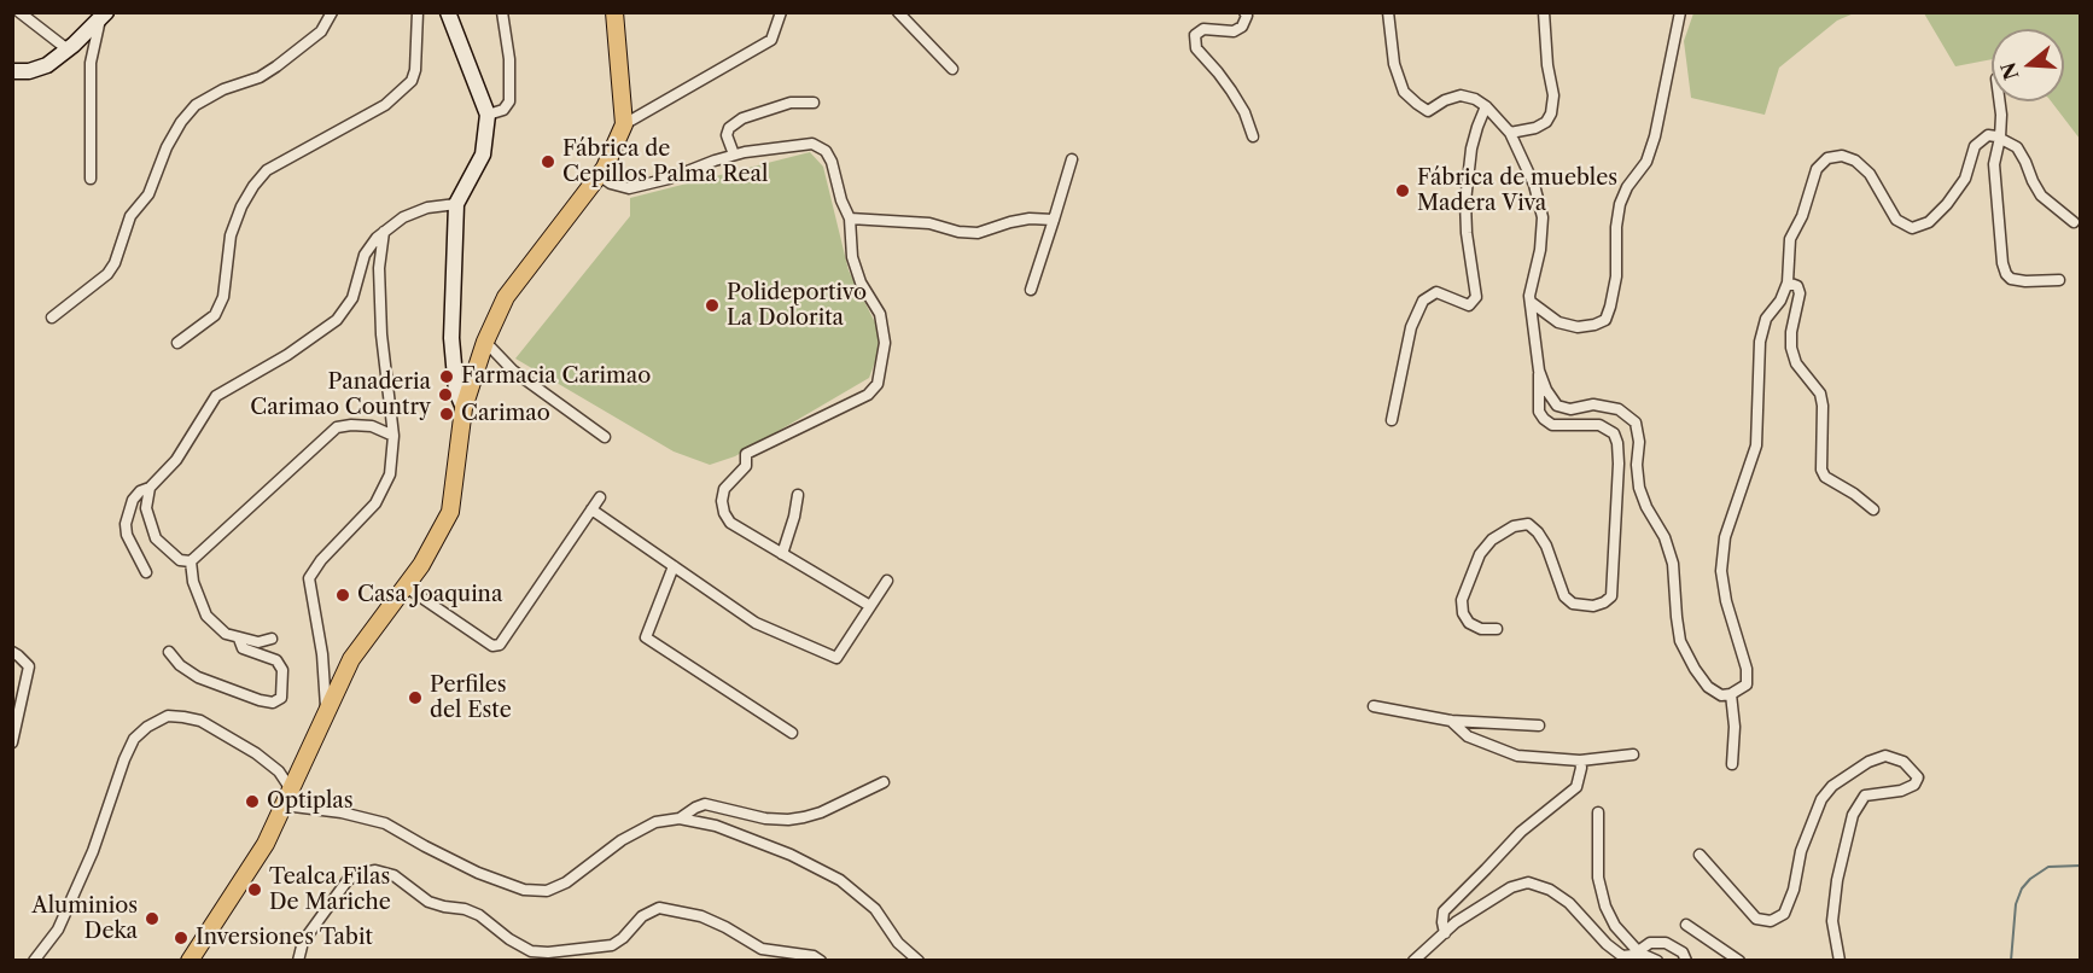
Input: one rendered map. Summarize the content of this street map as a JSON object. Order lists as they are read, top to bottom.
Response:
{
  "places": [
    "Fábrica de Cepillos Palma Real",
    "Fábrica de muebles Madera Viva",
    "Polideportivo La Dolorita",
    "Farmacia Carimao",
    "Panaderia Carimao Country",
    "Carimao",
    "Casa Joaquina",
    "Perfiles del Este",
    "Optiplas",
    "Tealca Filas De Mariche",
    "Aluminios Deka",
    "Inversiones Tabit"
  ],
  "north": "left"
}
